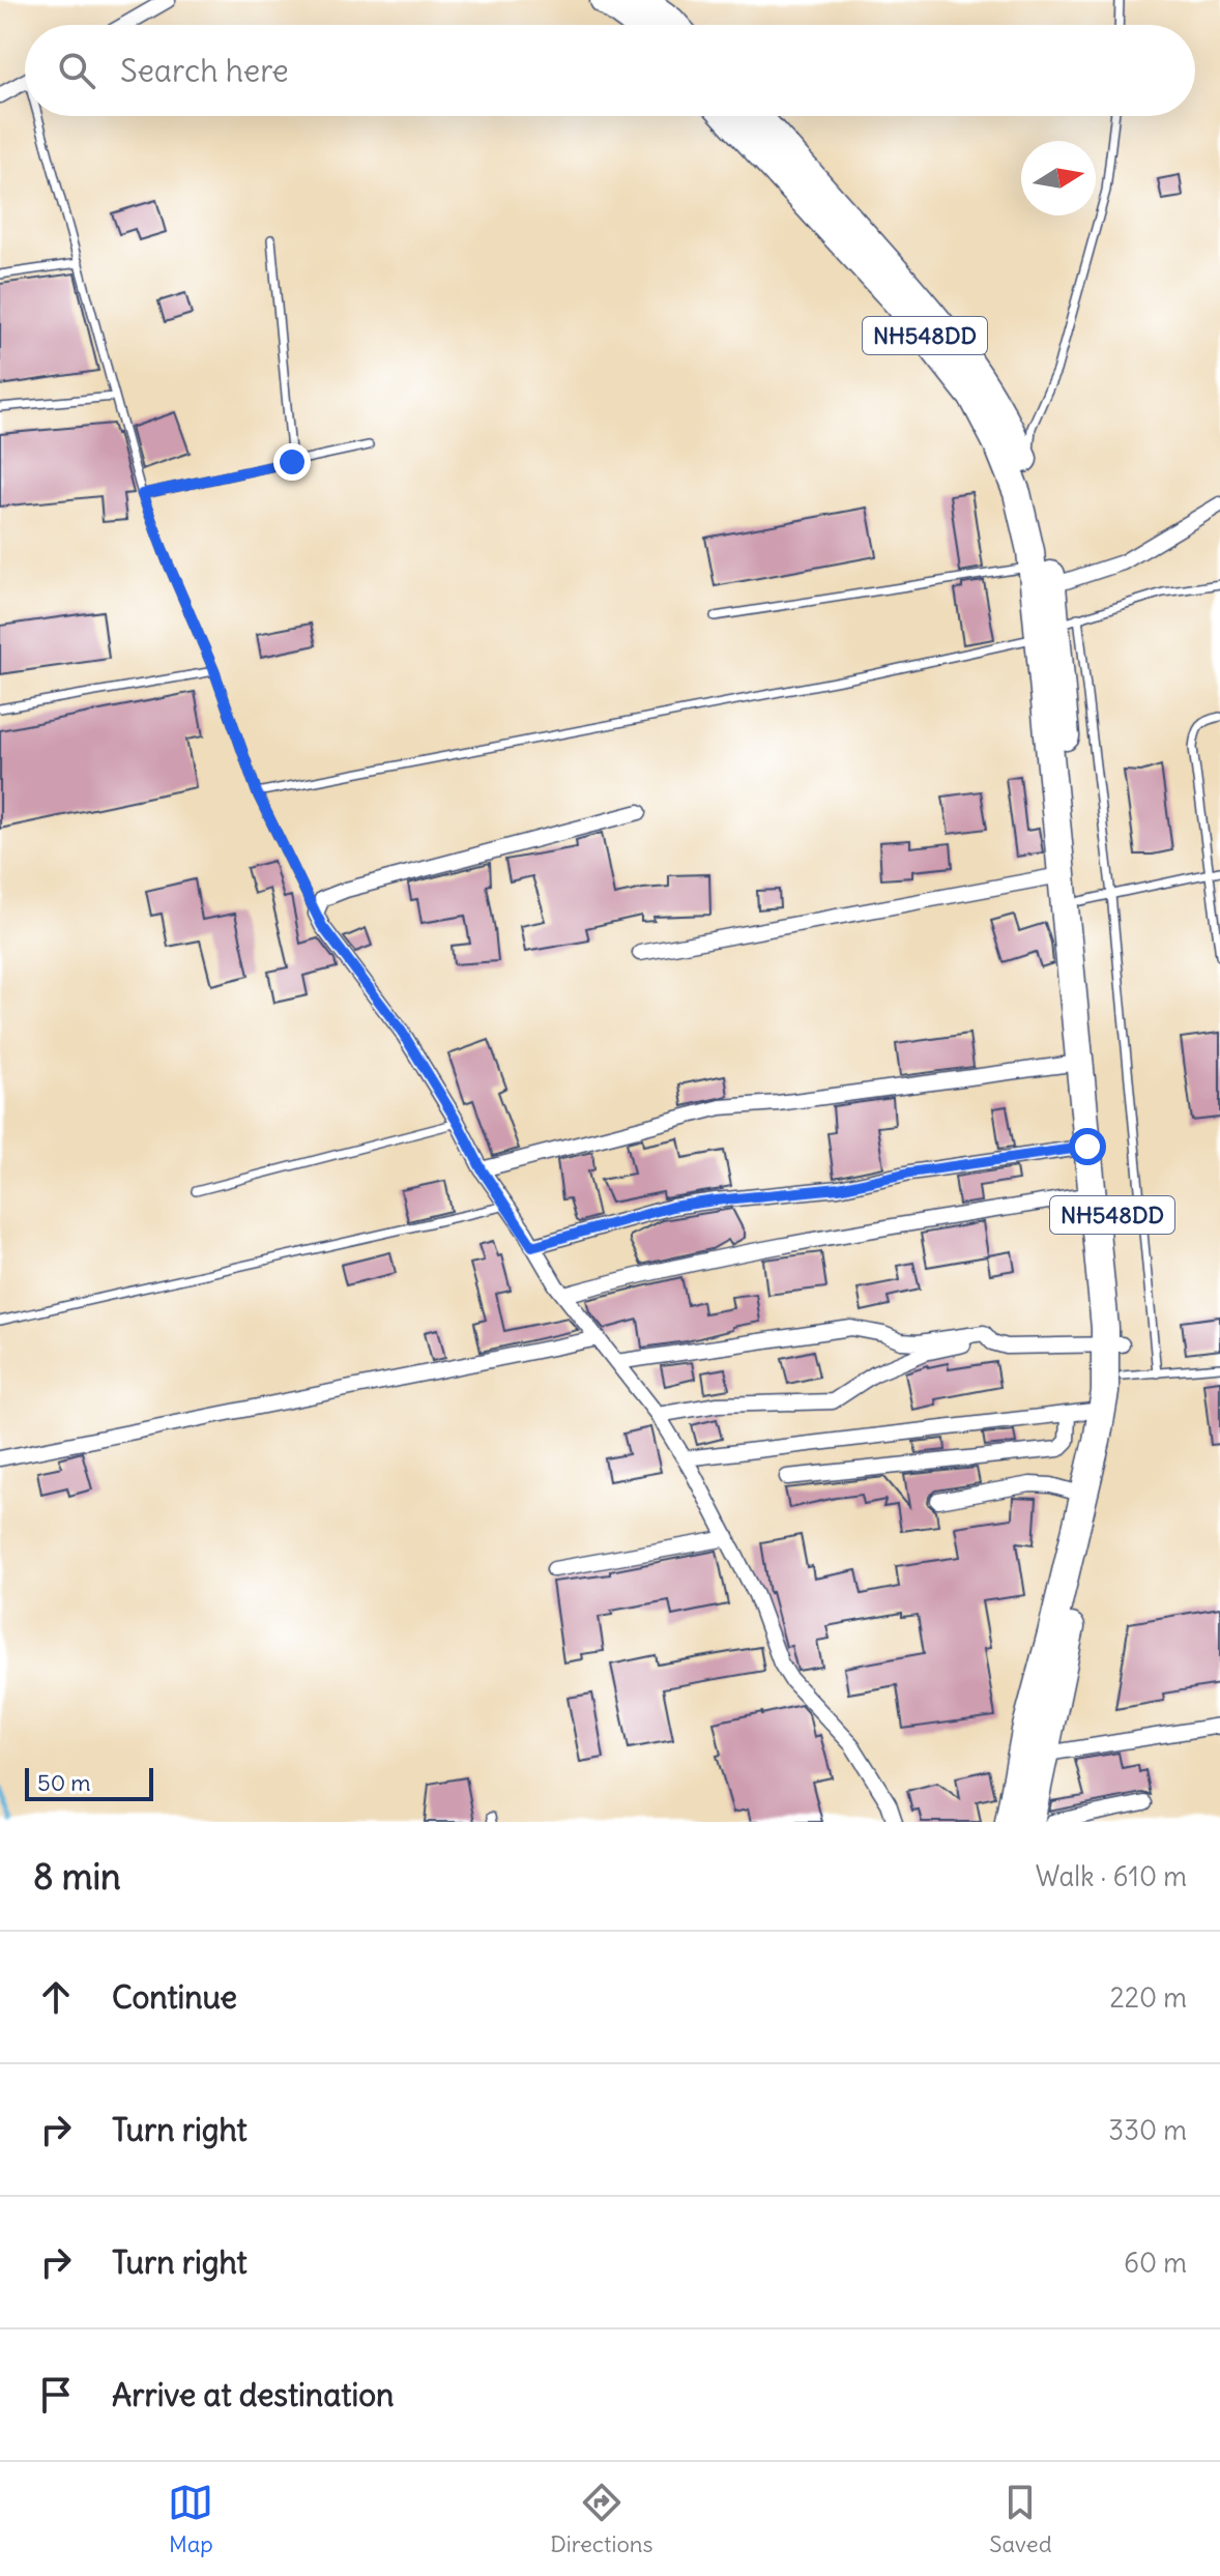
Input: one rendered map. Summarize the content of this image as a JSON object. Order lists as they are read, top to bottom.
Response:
{
  "streets": {
    "highway": ["NH548DD"]
  },
  "scale_bar": "50 m",
  "north": "right",
  "page": {
    "search": "Search here",
    "scale": "50 m",
    "heading": ["8 min", "Walk · 610 m"],
    "list": [
      ["Continue", "220 m"],
      ["Turn right", "330 m"],
      ["Turn right", "60 m"],
      "Arrive at destination"
    ],
    "nav": ["Map", "Directions", "Saved"]
  }
}
